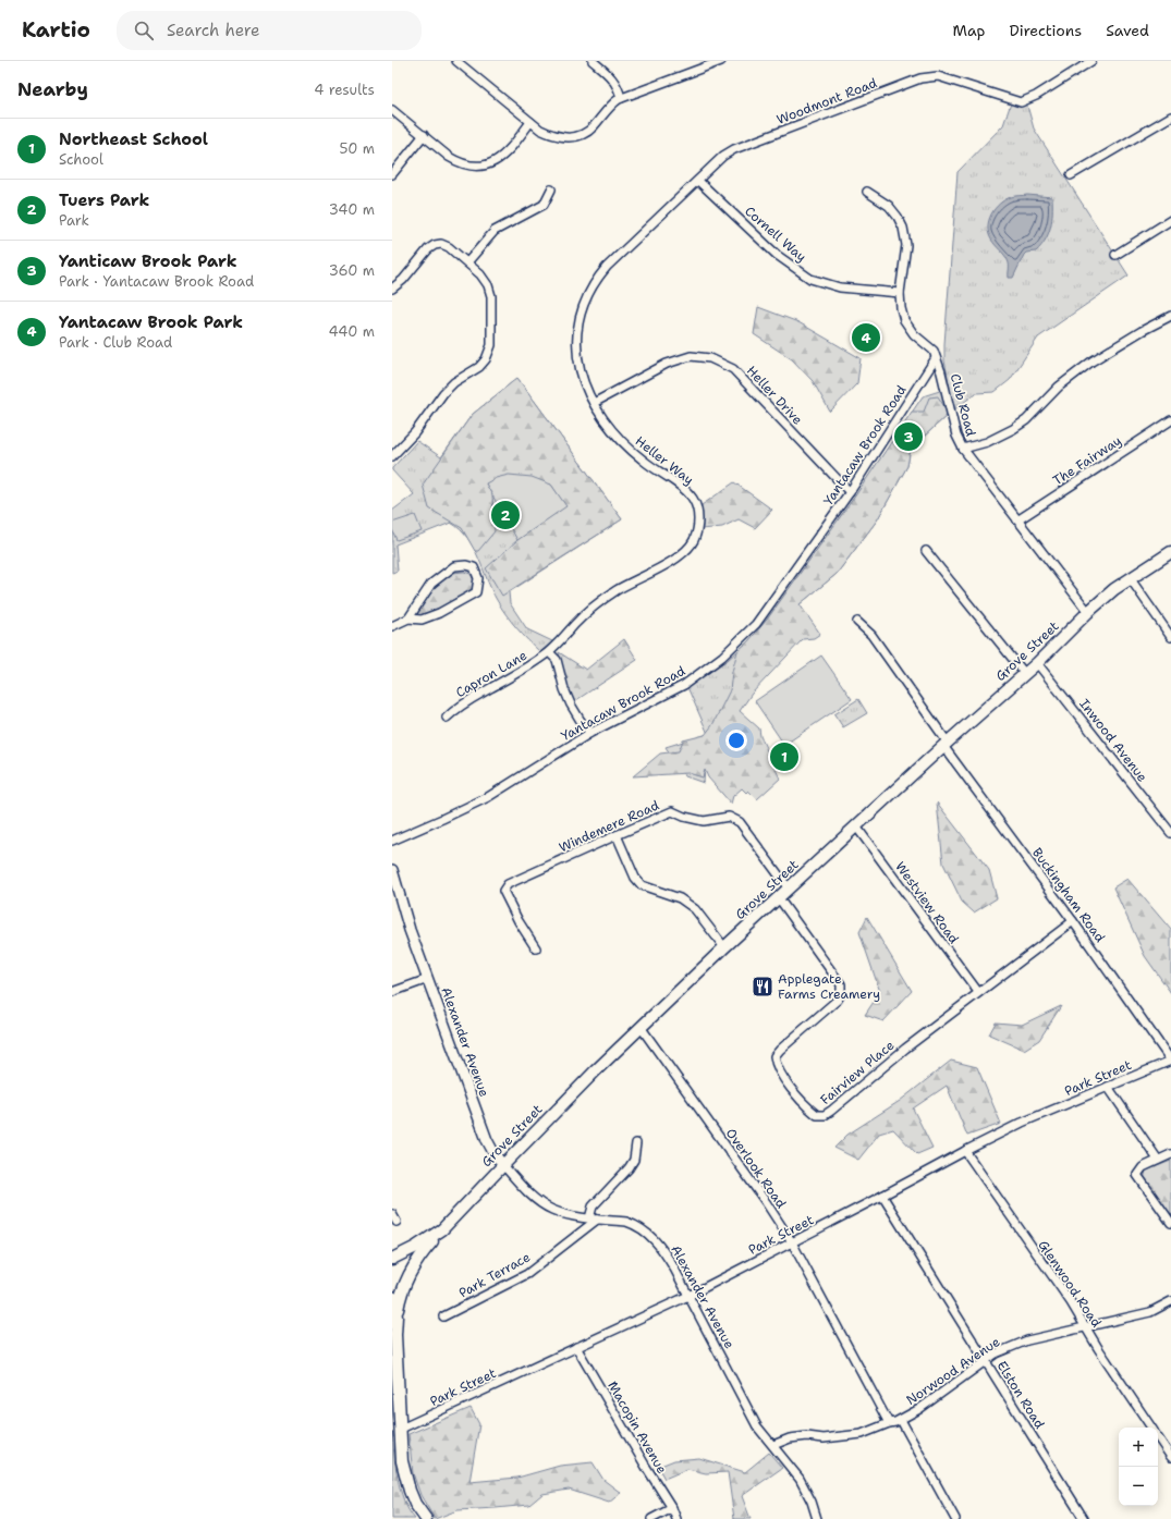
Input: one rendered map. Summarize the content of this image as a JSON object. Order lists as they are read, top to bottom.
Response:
{
  "streets": {
    "main road": ["Grove Street"],
    "street": [
      "Woodmont Road",
      "Cornell Way",
      "Heller Drive",
      "Club Road",
      "Yantacaw Brook Road",
      "Heller Way",
      "The Fairway",
      "Capron Lane",
      "Inwood Avenue",
      "Windemere Road",
      "Buckingham Road",
      "Westview Road",
      "Alexander Avenue",
      "Fairview Place",
      "Park Street",
      "Overlook Road",
      "Park Terrace",
      "Glenwood Road",
      "Norwood Avenue",
      "Elston Road",
      "Macopin Avenue"
    ]
  },
  "crossings": [
    ["Woodmont Road", "Cornell Way"],
    ["Woodmont Road", "Heller Way"],
    ["Cornell Way", "Club Road"],
    ["Cornell Way", "Heller Way"],
    ["Heller Drive", "Yantacaw Brook Road"],
    ["Heller Drive", "Heller Way"],
    ["Club Road", "Yantacaw Brook Road"],
    ["Club Road", "The Fairway"],
    ["Club Road", "Grove Street"],
    ["Heller Way", "Capron Lane"],
    ["Grove Street", "Inwood Avenue"],
    ["Grove Street", "Windemere Road"],
    ["Grove Street", "Buckingham Road"],
    ["Grove Street", "Westview Road"],
    ["Grove Street", "Alexander Avenue"],
    ["Grove Street", "Fairview Place"],
    ["Grove Street", "Overlook Road"],
    ["Buckingham Road", "Fairview Place"],
    ["Buckingham Road", "Park Street"],
    ["Westview Road", "Fairview Place"],
    ["Alexander Avenue", "Park Street"],
    ["Alexander Avenue", "Park Terrace"],
    ["Alexander Avenue", "Norwood Avenue"],
    ["Park Street", "Overlook Road"],
    ["Park Street", "Glenwood Road"],
    ["Park Street", "Elston Road"],
    ["Park Street", "Macopin Avenue"],
    ["Overlook Road", "Norwood Avenue"],
    ["Glenwood Road", "Norwood Avenue"],
    ["Norwood Avenue", "Elston Road"]
  ],
  "places": {
    "restaurant": ["Applegate Farms Creamery"]
  },
  "page": {
    "header": "Kartio",
    "search": "Search here",
    "nav": ["Map", "Directions", "Saved"],
    "heading": ["Nearby", "4 results"],
    "list": [
      {
        "mark": "1",
        "name": "Northeast School",
        "note": "School",
        "value": "50 m"
      },
      {
        "mark": "2",
        "name": "Tuers Park",
        "note": "Park",
        "value": "340 m"
      },
      {
        "mark": "3",
        "name": "Yanticaw Brook Park",
        "note": "Park · Yantacaw Brook Road",
        "value": "360 m"
      },
      {
        "mark": "4",
        "name": "Yantacaw Brook Park",
        "note": "Park · Club Road",
        "value": "440 m"
      }
    ],
    "pins": [
      "4",
      "3",
      "2",
      "1"
    ],
    "map_buttons": ["+", "−"]
  }
}
